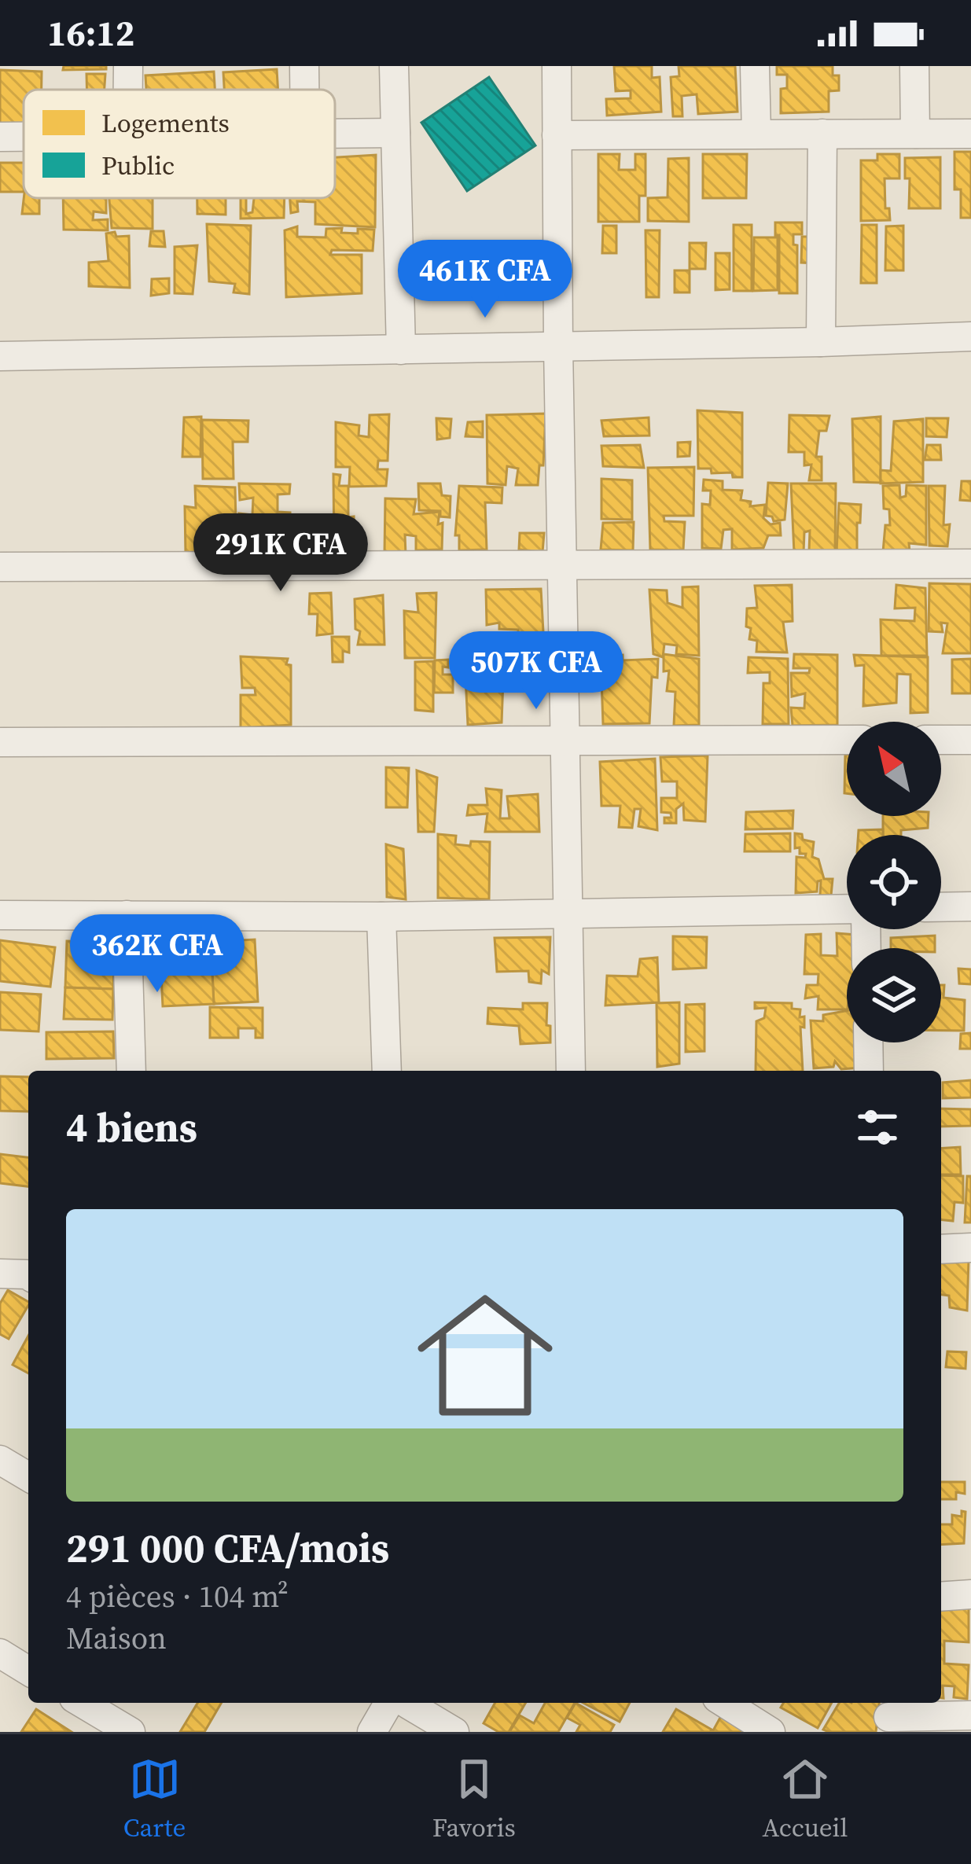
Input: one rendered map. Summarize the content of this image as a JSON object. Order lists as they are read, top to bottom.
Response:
{
  "legend": ["Logements", "Public"],
  "north": "top left",
  "page": {
    "status": "16:12",
    "price": [
      "461K CFA",
      "291K CFA",
      "507K CFA",
      "362K CFA"
    ],
    "heading": "4 biens",
    "list": [
      {
        "name": "291 000 CFA/mois",
        "note": "4 pièces · 104 m² · Maison"
      }
    ],
    "tabs": ["Carte", "Favoris", "Accueil"]
  }
}
